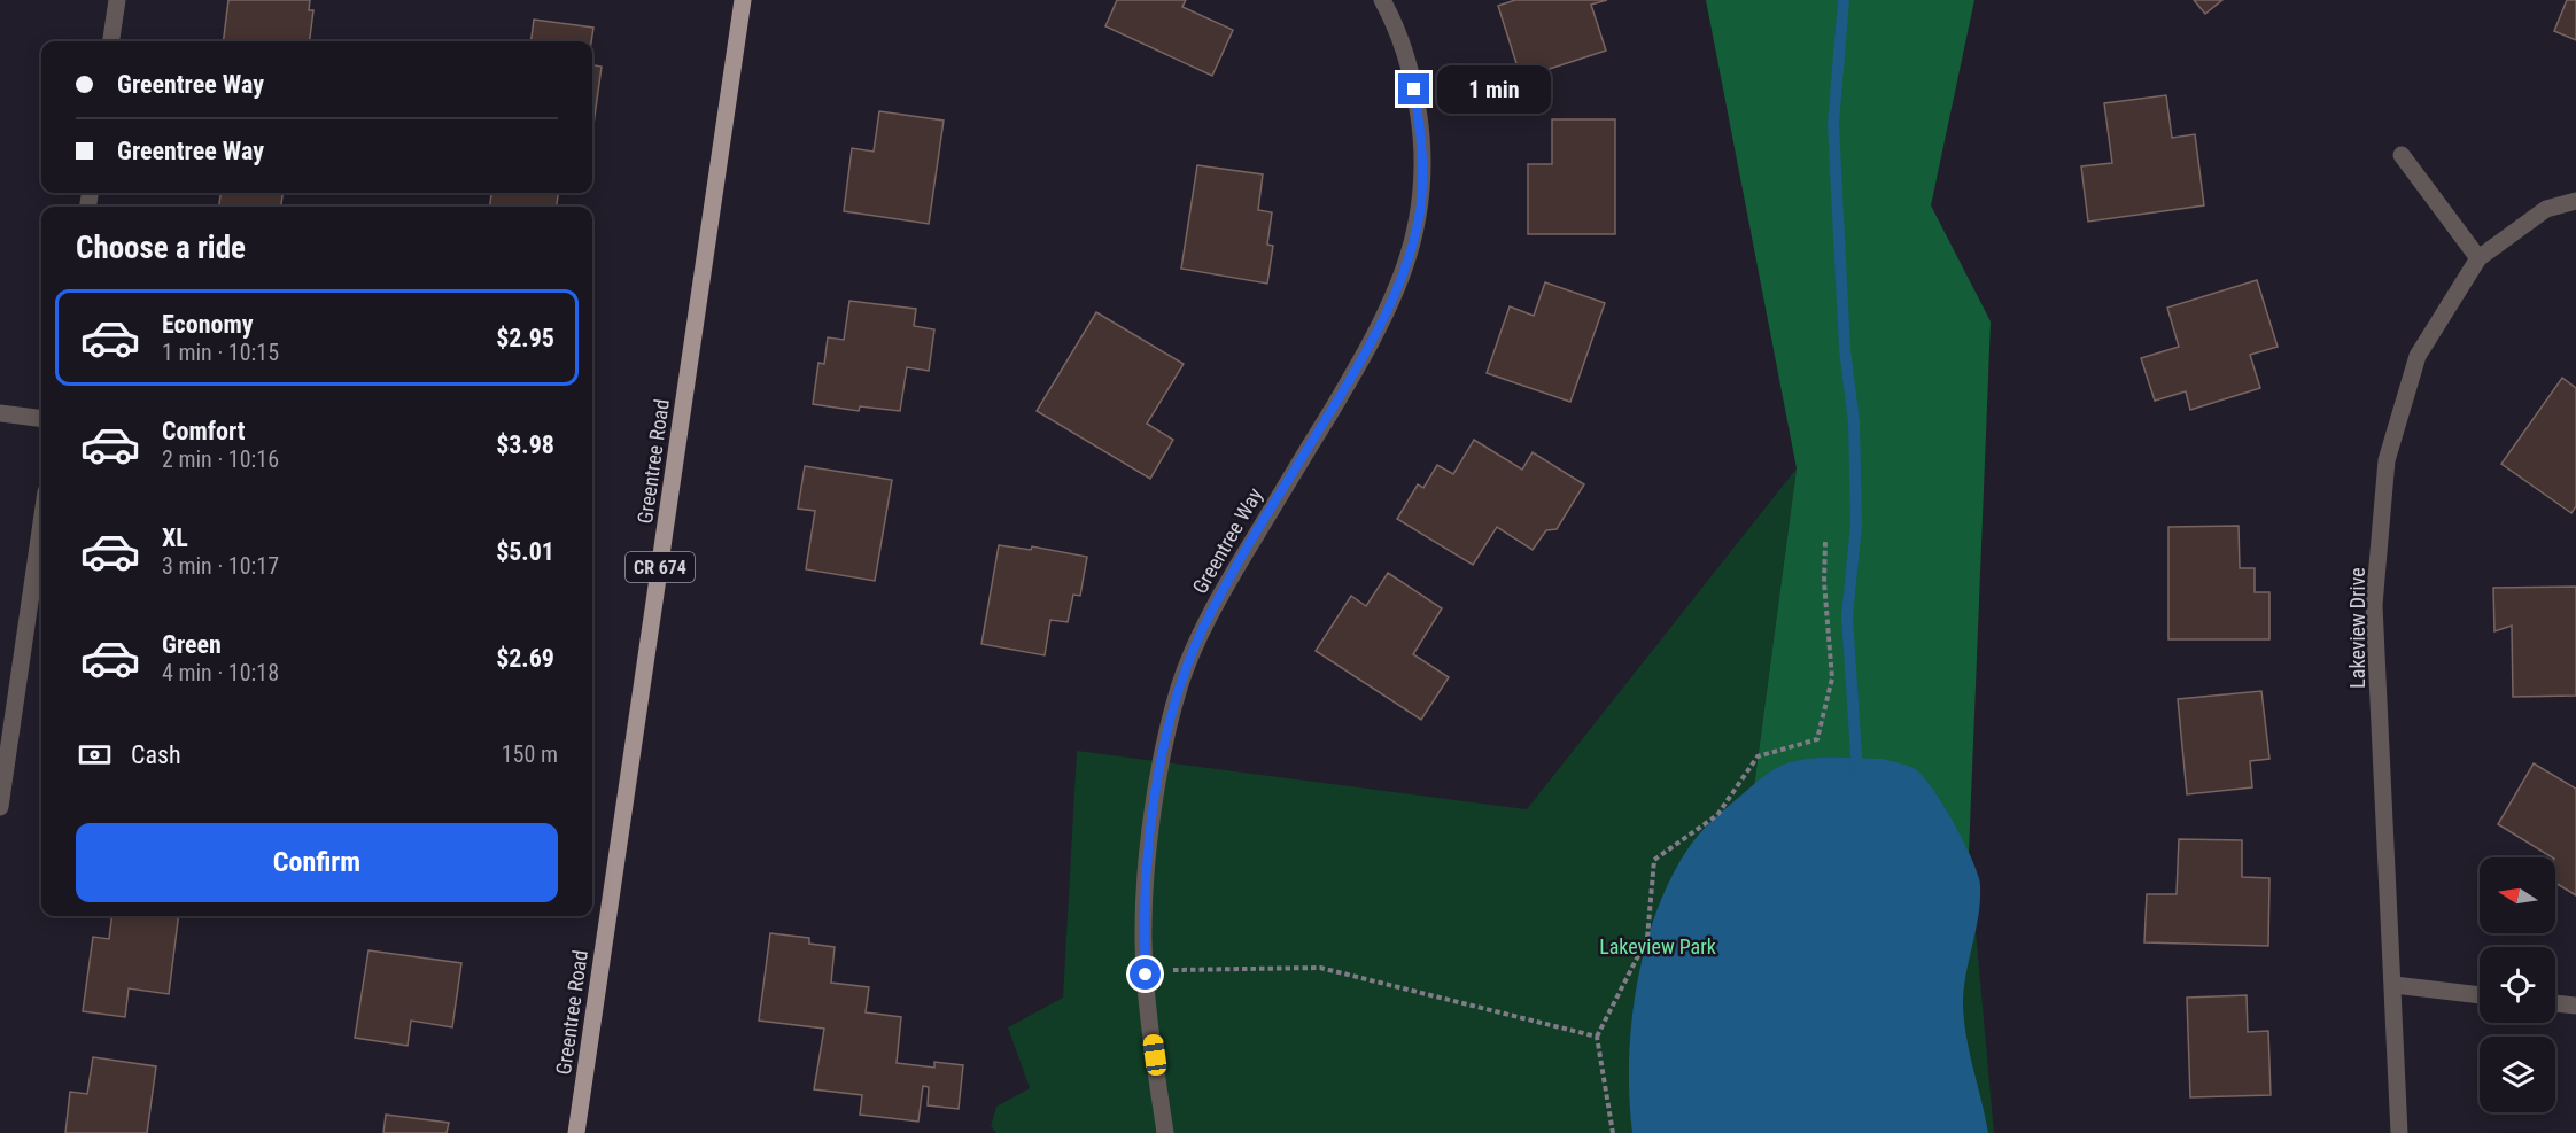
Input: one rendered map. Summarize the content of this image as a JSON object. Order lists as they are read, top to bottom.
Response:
{
  "streets": {
    "main road": ["Greentree Road", "CR 674"],
    "street": ["Greentree Way", "Lakeview Drive"]
  },
  "parks": ["Lakeview Park"],
  "north": "left",
  "page": {
    "banner": ["Greentree Way", "Greentree Way"],
    "bubble": "1 min",
    "heading": "Choose a ride",
    "list": [
      {
        "name": "Economy",
        "note": "1 min · 10:15",
        "value": "$2.95"
      },
      {
        "name": "Comfort",
        "note": "2 min · 10:16",
        "value": "$3.98"
      },
      {
        "name": "XL",
        "note": "3 min · 10:17",
        "value": "$5.01"
      },
      {
        "name": "Green",
        "note": "4 min · 10:18",
        "value": "$2.69"
      }
    ],
    "pay": ["Cash", "150 m"],
    "buttons": "Confirm"
  }
}
